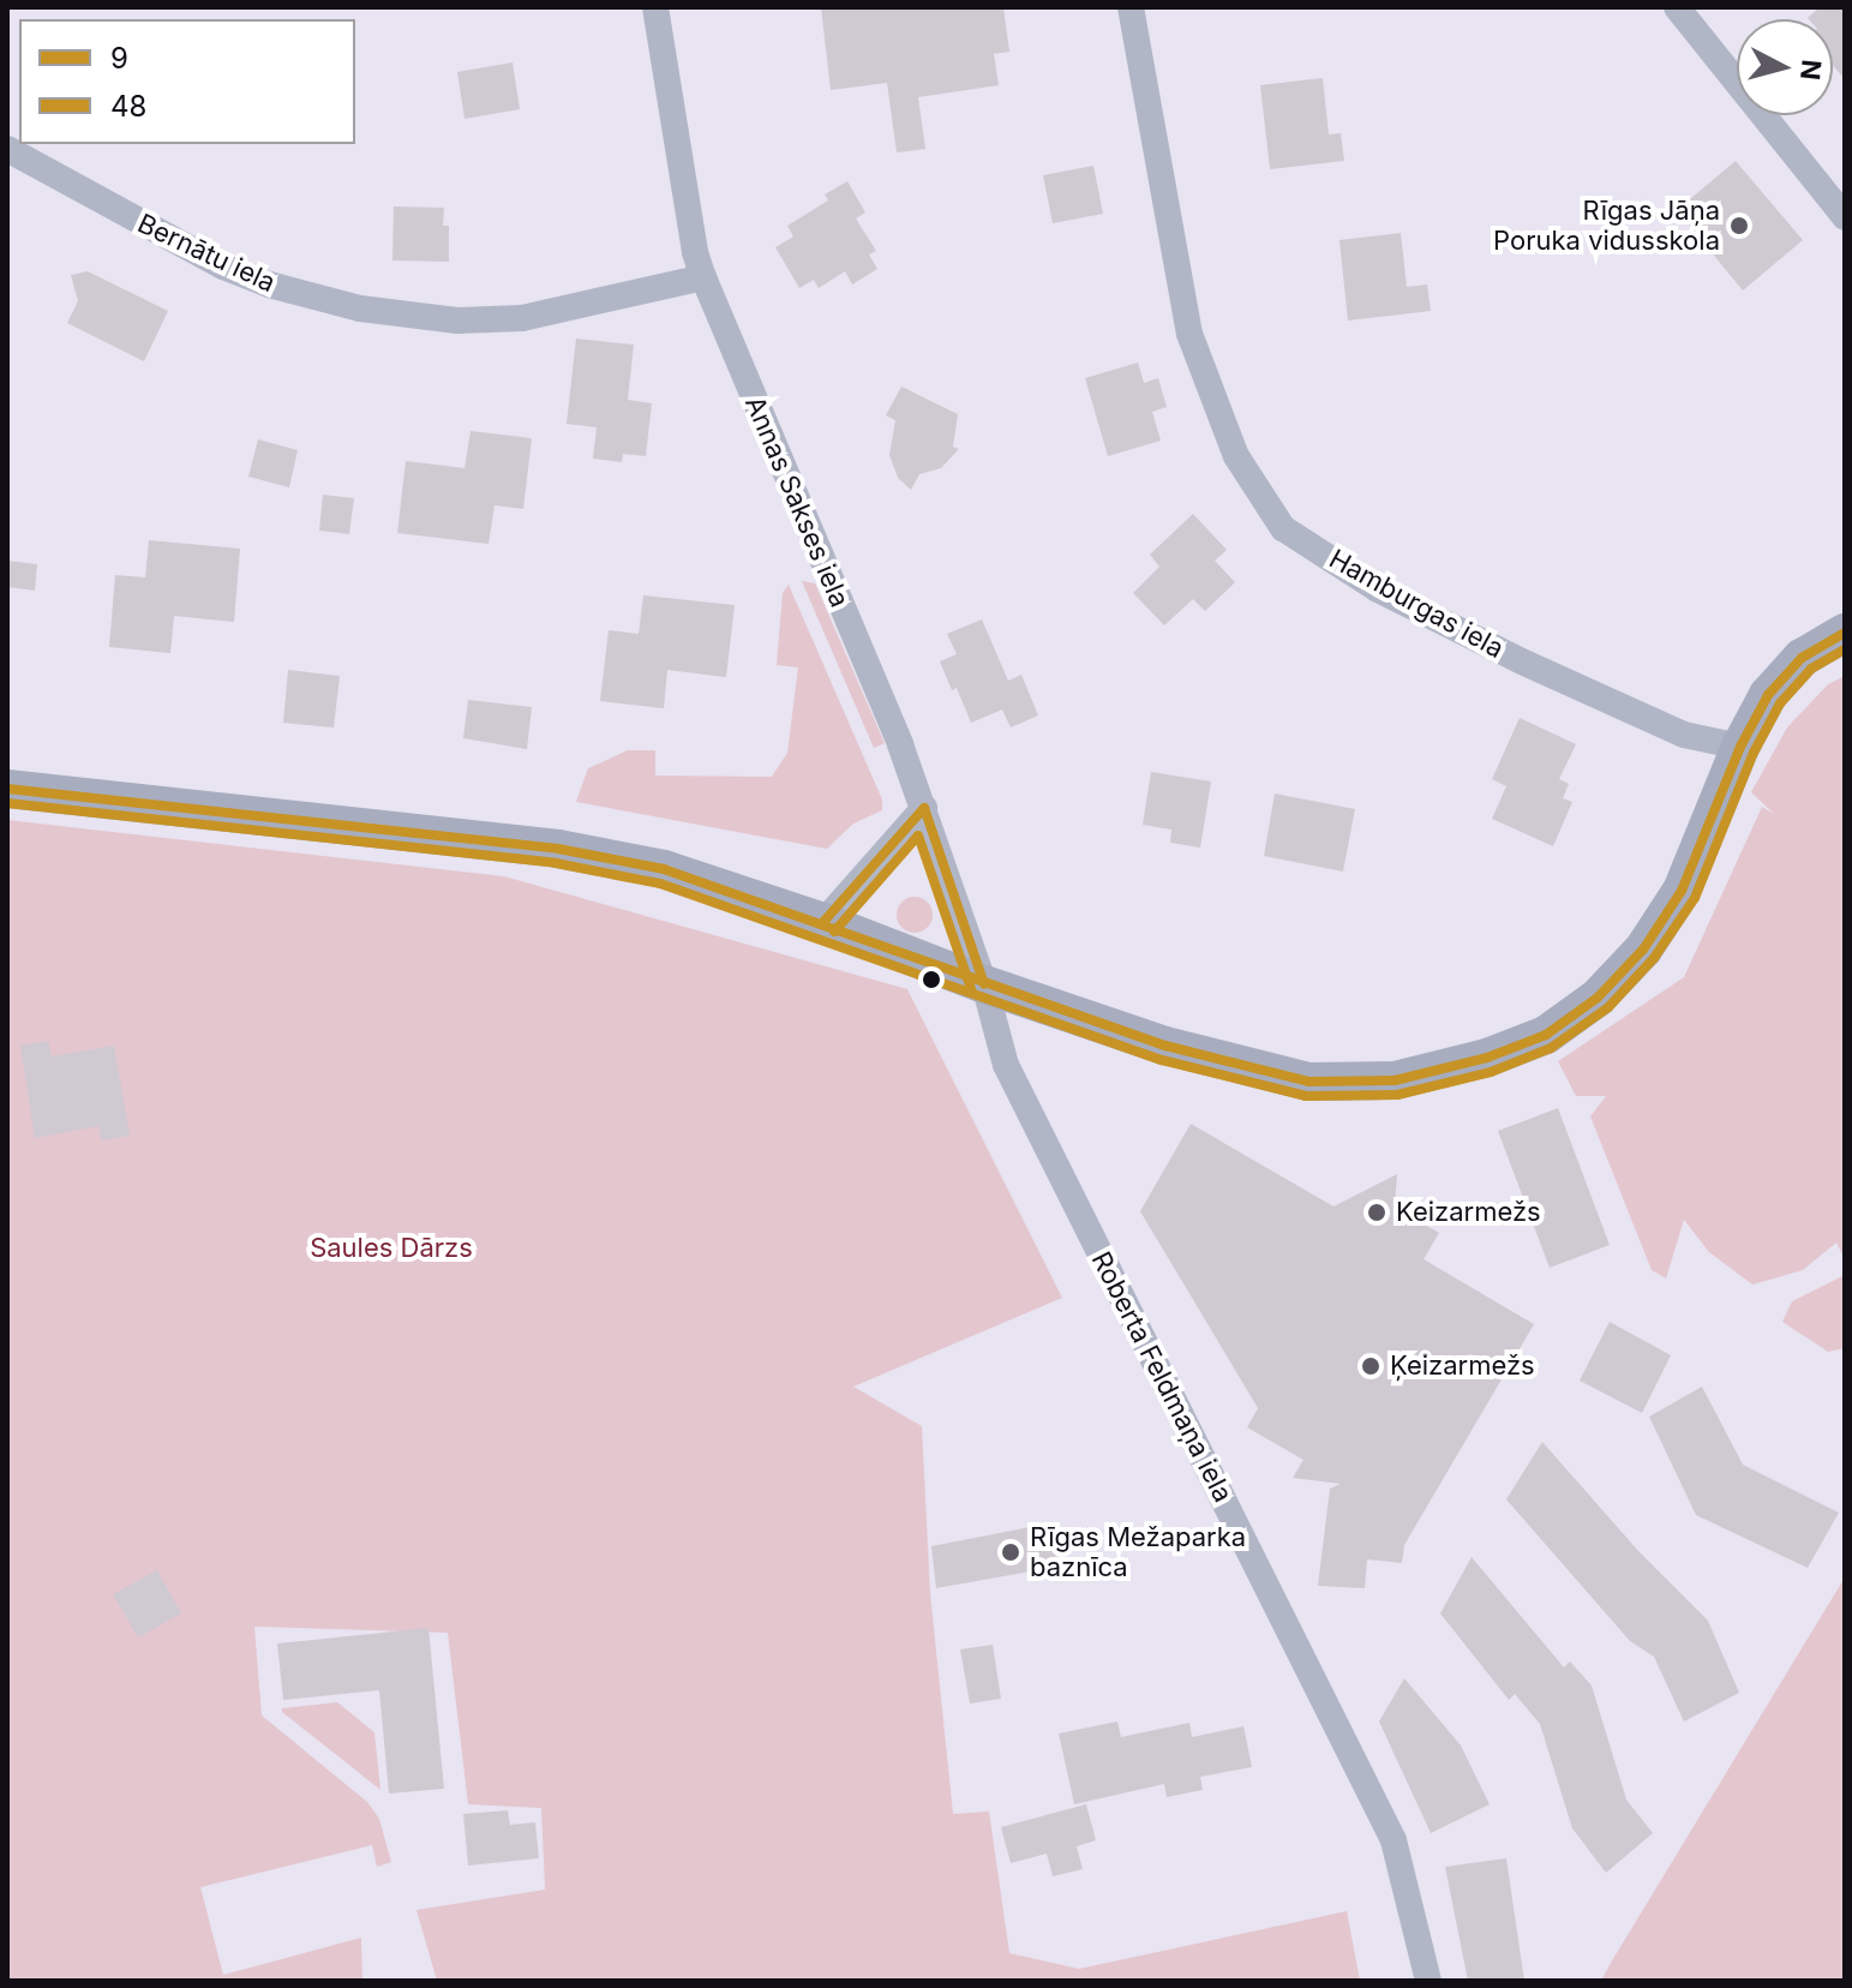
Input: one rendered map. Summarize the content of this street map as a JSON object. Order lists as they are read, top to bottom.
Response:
{
  "streets": {
    "street": [
      "Bernātu iela",
      "Annas Sakses iela",
      "Hamburgas iela",
      "Roberta Feldmaņa iela"
    ]
  },
  "crossings": [
    ["Bernātu iela", "Annas Sakses iela"],
    ["Annas Sakses iela", "Roberta Feldmaņa iela"]
  ],
  "parks": ["Saules Dārzs"],
  "places": [
    "Rīgas Jāņa Poruka vidusskola",
    "Keizarmežs",
    "Ķeizarmežs",
    "Rīgas Mežaparka baznīca"
  ],
  "lines": ["transit line 9", "transit line 48"],
  "legend": ["9", "48"],
  "north": "right"
}
